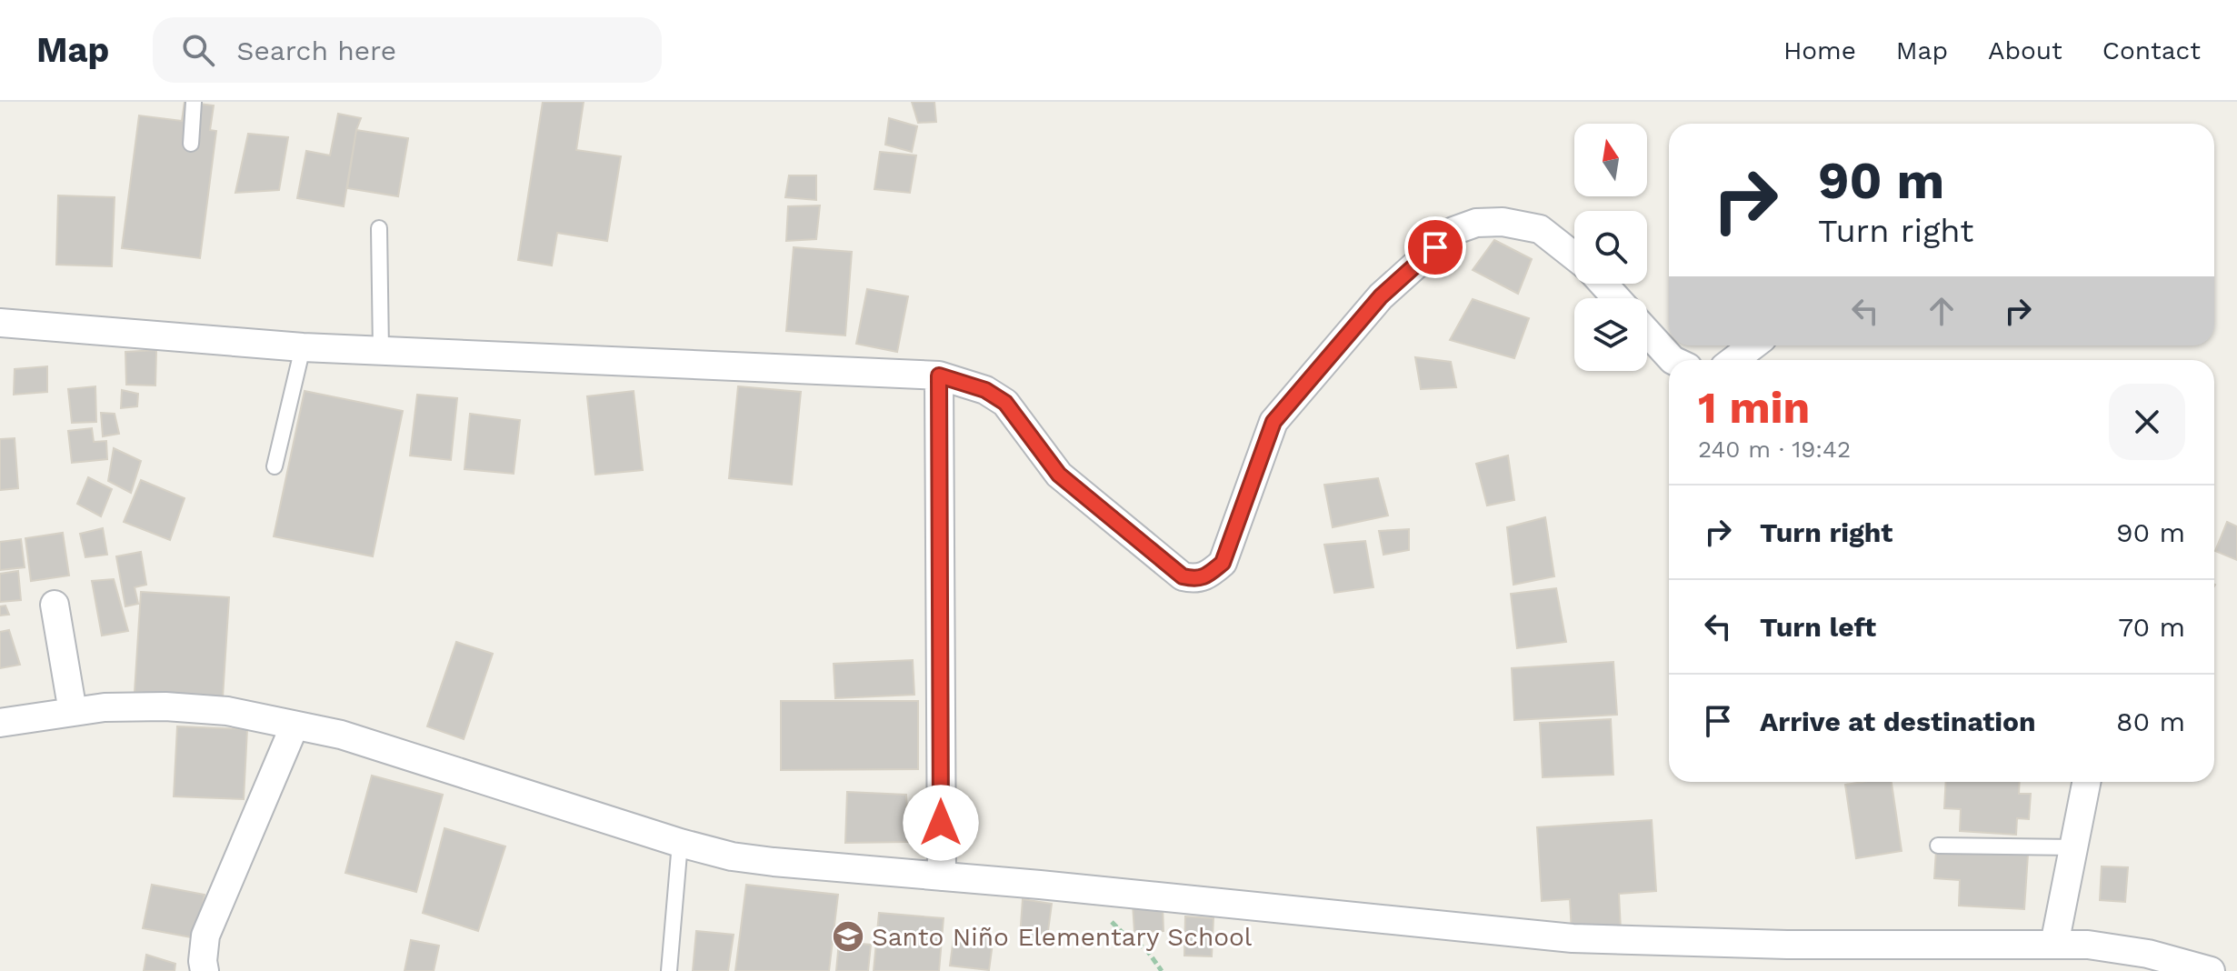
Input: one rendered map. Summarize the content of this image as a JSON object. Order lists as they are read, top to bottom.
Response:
{
  "places": {
    "school or university": ["Santo Niño Elementary School"]
  },
  "north": "top",
  "page": {
    "header": "Map",
    "search": "Search here",
    "nav": [
      "Home",
      "Map",
      "About",
      "Contact"
    ],
    "turn": ["90 m", "Turn right"],
    "heading": ["1 min", "240 m · 19:42"],
    "list": [
      {
        "name": "Turn right",
        "value": "90 m"
      },
      {
        "name": "Turn left",
        "value": "70 m"
      },
      {
        "name": "Arrive at destination",
        "value": "80 m"
      }
    ]
  }
}
